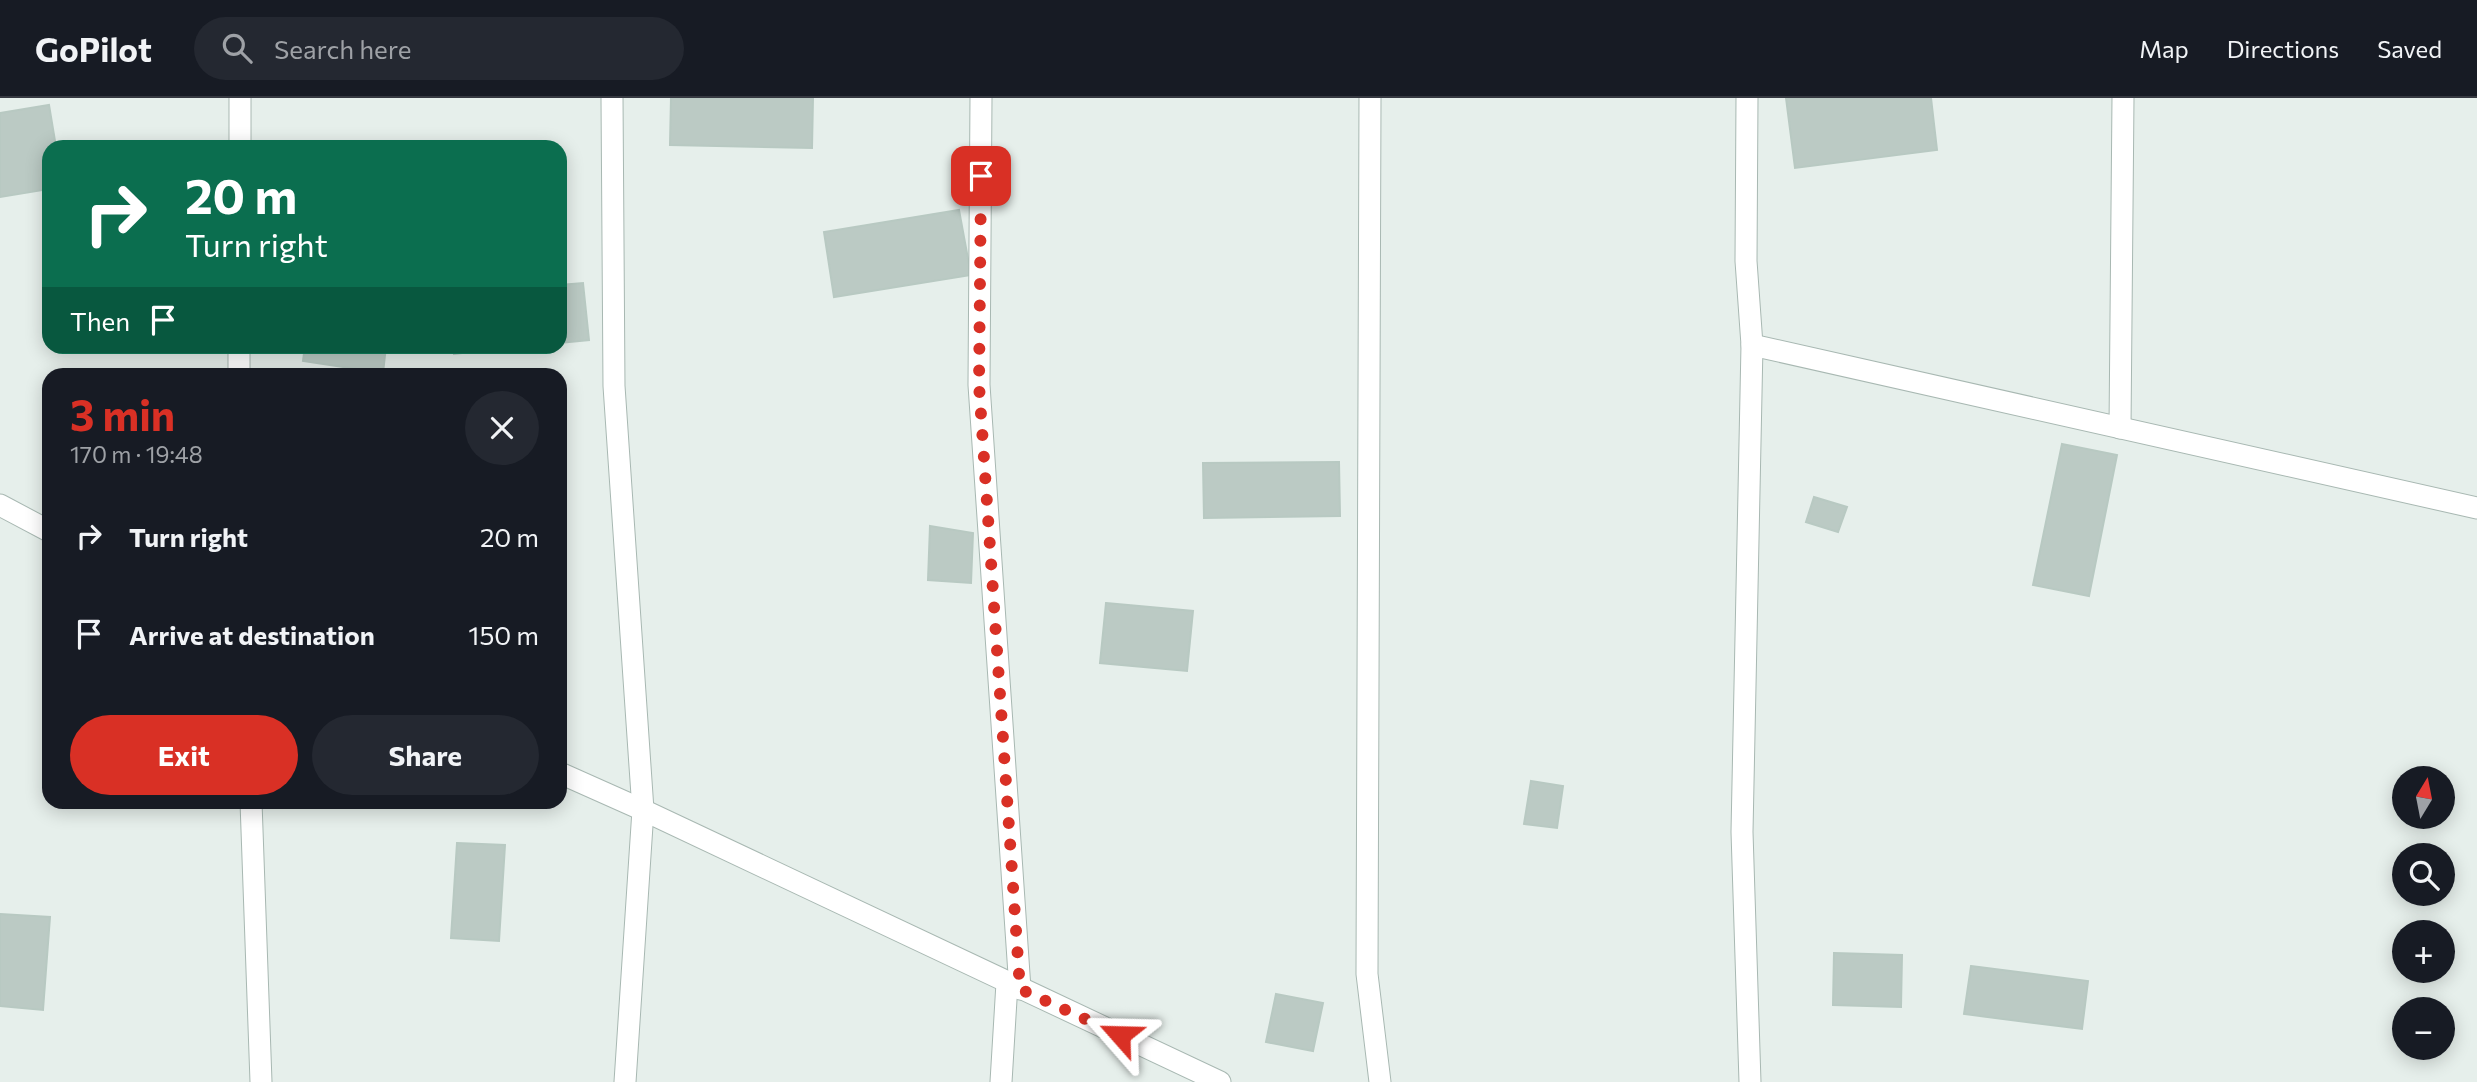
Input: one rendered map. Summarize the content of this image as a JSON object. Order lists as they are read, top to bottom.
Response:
{
  "north": "top",
  "page": {
    "header": "GoPilot",
    "search": "Search here",
    "nav": ["Map", "Directions", "Saved"],
    "turn": ["20 m", "Turn right"],
    "then": "Then",
    "heading": ["3 min", "170 m · 19:48"],
    "list": [
      {
        "name": "Turn right",
        "value": "20 m"
      },
      {
        "name": "Arrive at destination",
        "value": "150 m"
      }
    ],
    "buttons": ["Exit", "Share"],
    "map_buttons": ["+", "−"]
  }
}
